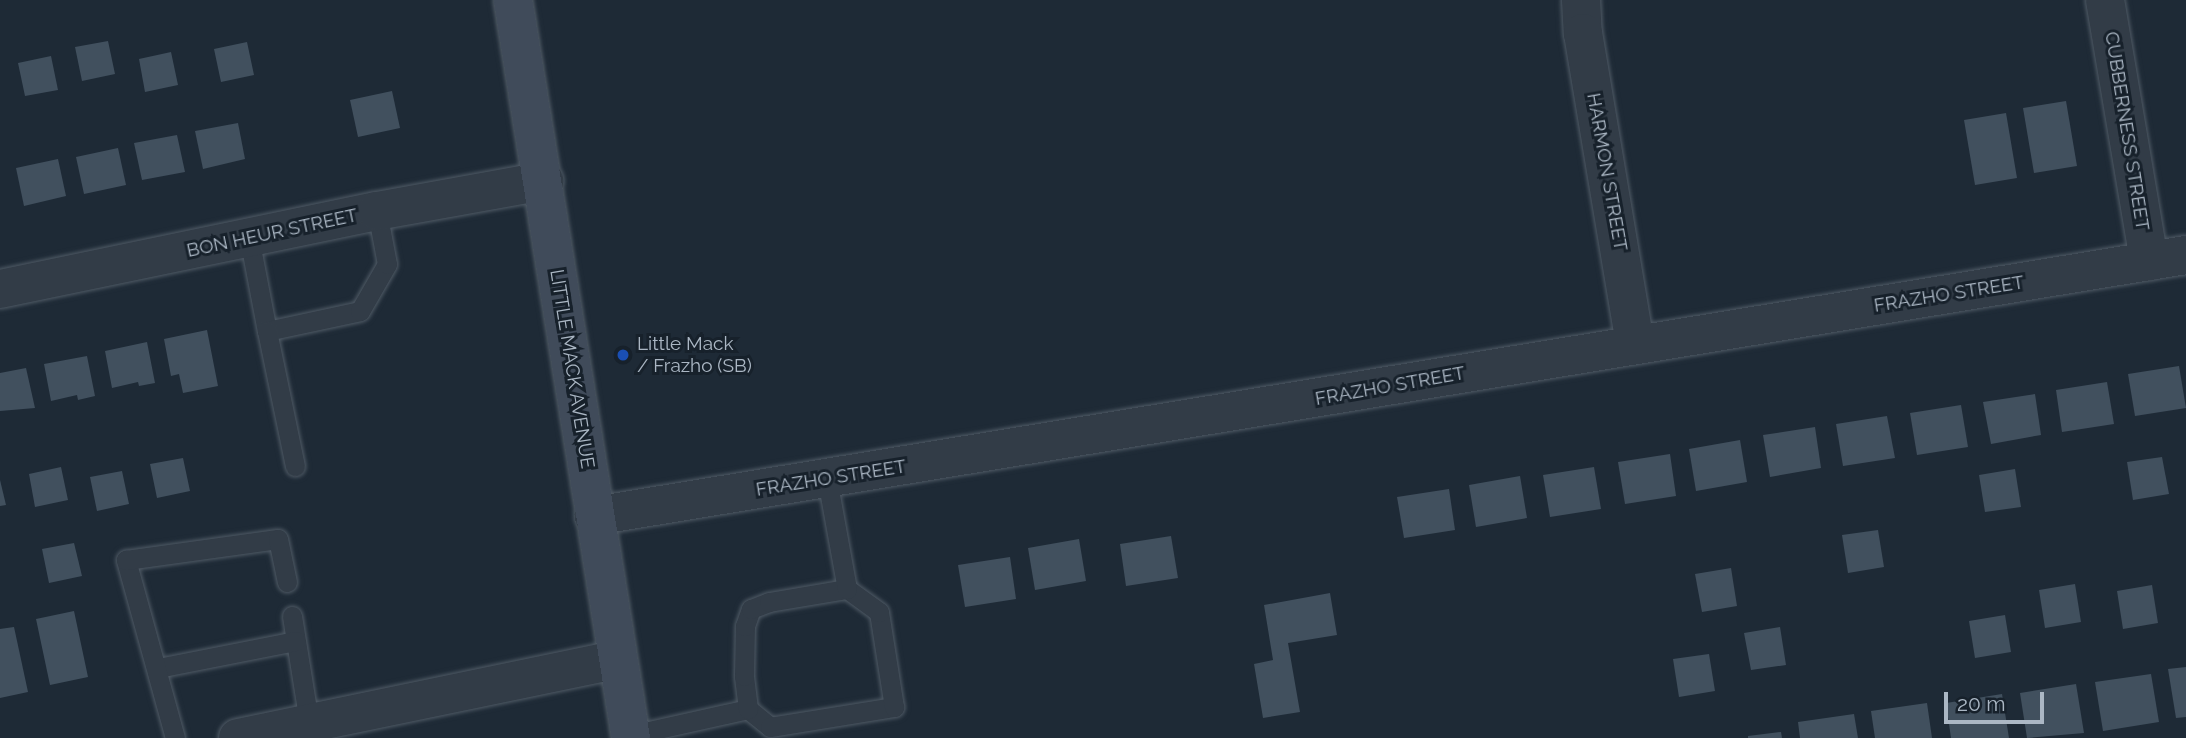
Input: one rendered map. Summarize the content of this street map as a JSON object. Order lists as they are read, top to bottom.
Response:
{
  "streets": {
    "main road": ["LITTLE MACK AVENUE"],
    "street": [
      "CUBBERNESS STREET",
      "HARMON STREET",
      "BON HEUR STREET",
      "FRAZHO STREET"
    ]
  },
  "crossings": [
    ["CUBBERNESS STREET", "FRAZHO STREET"],
    ["HARMON STREET", "FRAZHO STREET"],
    ["BON HEUR STREET", "LITTLE MACK AVENUE"],
    ["FRAZHO STREET", "LITTLE MACK AVENUE"]
  ],
  "places": ["Little Mack / Frazho (SB)"],
  "scale_bar": "20 m"
}
